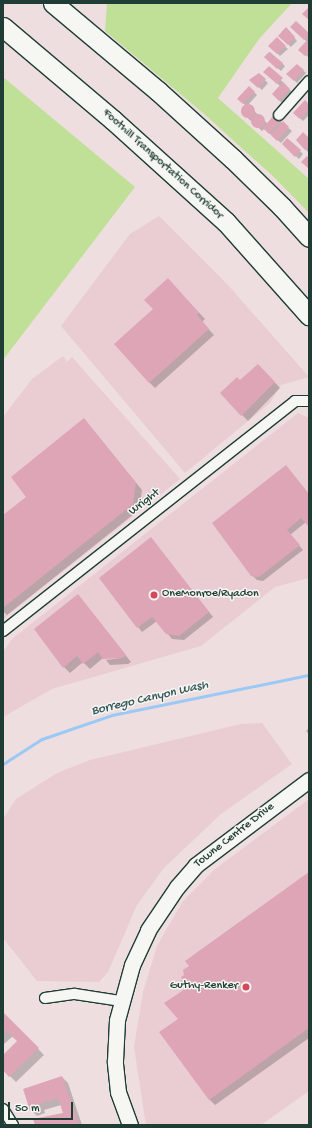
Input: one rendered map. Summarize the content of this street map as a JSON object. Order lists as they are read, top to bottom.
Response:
{
  "streets": {
    "highway": ["Foothill Transportation Corridor"],
    "street": ["Wright", "Towne Centre Drive"]
  },
  "water": ["Borrego Canyon Wash"],
  "places": ["OneMonroe/Ryadon", "Guthy-Renker"],
  "scale_bar": "50 m"
}
